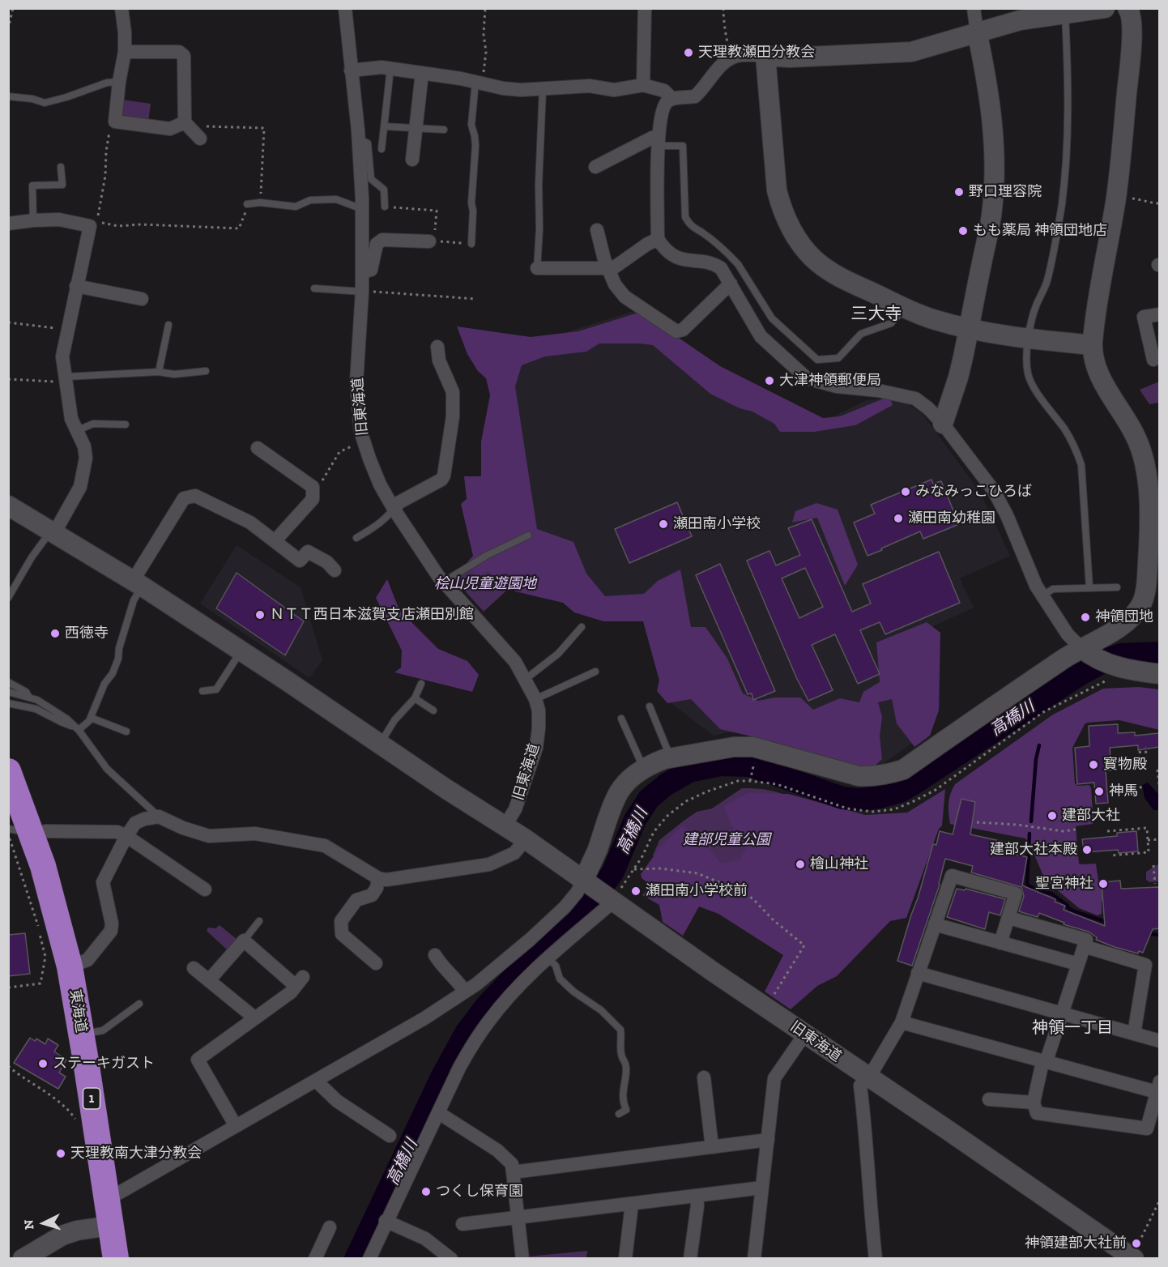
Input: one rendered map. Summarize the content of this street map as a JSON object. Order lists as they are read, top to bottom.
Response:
{
  "streets": {
    "highway": ["東海道", "1"],
    "street": ["旧東海道"]
  },
  "districts": ["三大寺", "神領一丁目"],
  "water": ["高橋川"],
  "parks": ["桧山児童遊園地", "建部児童公園"],
  "places": [
    "天理教瀬田分教会",
    "野口理容院",
    "もも薬局 神領団地店",
    "大津神領郵便局",
    "みなみっこひろば",
    "瀬田南幼稚園",
    "瀬田南小学校",
    "ＮＴＴ西日本滋賀支店瀬田別館",
    "神領団地",
    "西徳寺",
    "寳物殿",
    "神馬",
    "建部大社",
    "建部大社本殿",
    "檜山神社",
    "聖宮神社",
    "瀬田南小学校前",
    "ステーキガスト",
    "天理教南大津分教会",
    "つくし保育園",
    "神領建部大社前"
  ],
  "north": "left"
}
